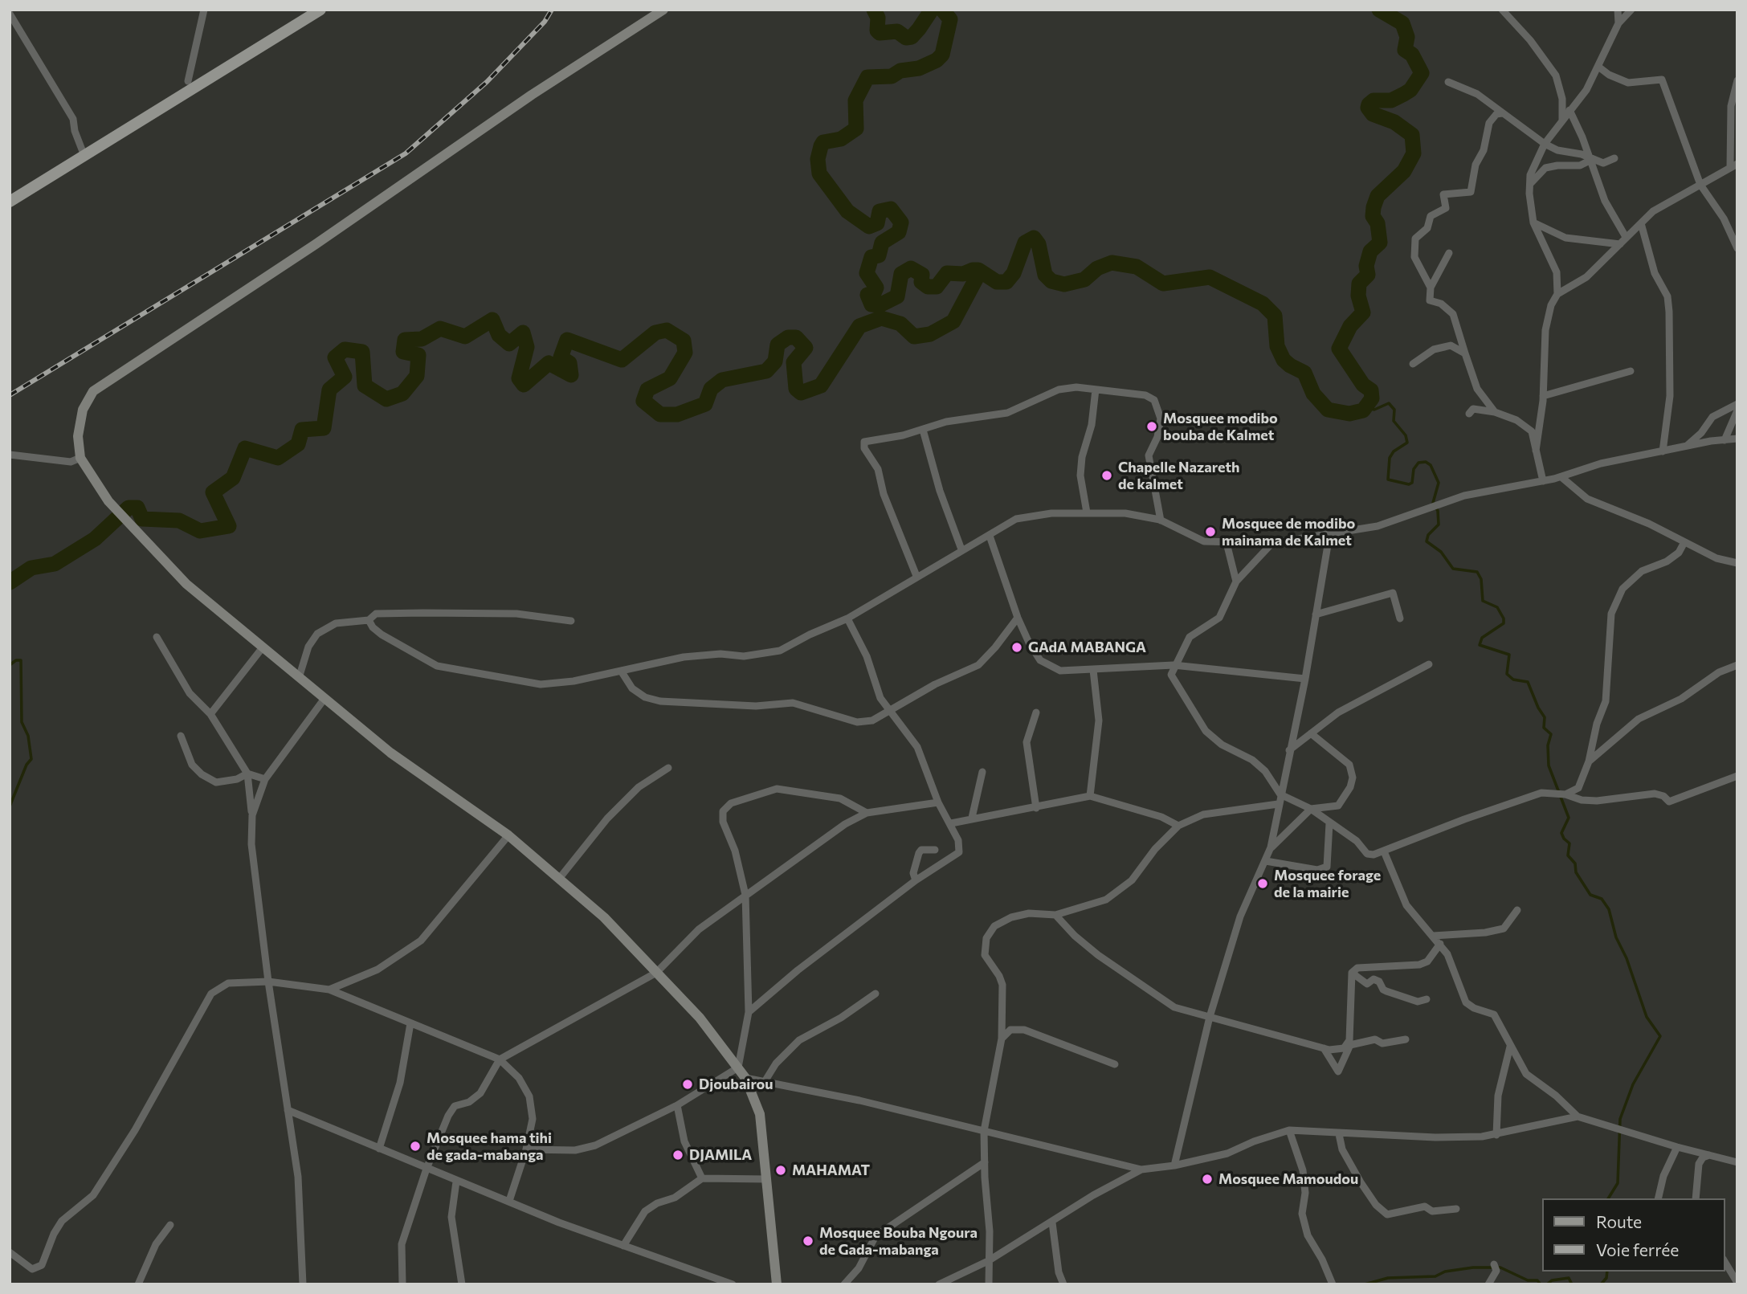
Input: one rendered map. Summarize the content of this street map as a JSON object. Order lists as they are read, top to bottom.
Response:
{
  "places": [
    "Mosquee modibo bouba de Kalmet",
    "Chapelle Nazareth de kalmet",
    "Mosquee de modibo mainama de Kalmet",
    "GAdA MABANGA",
    "Mosquee forage de la mairie",
    "Djoubairou",
    "Mosquee hama tihi de gada-mabanga",
    "DJAMILA",
    "MAHAMAT",
    "Mosquee Mamoudou",
    "Mosquee Bouba Ngoura de Gada-mabanga"
  ],
  "legend": ["Route", "Voie ferrée"]
}
